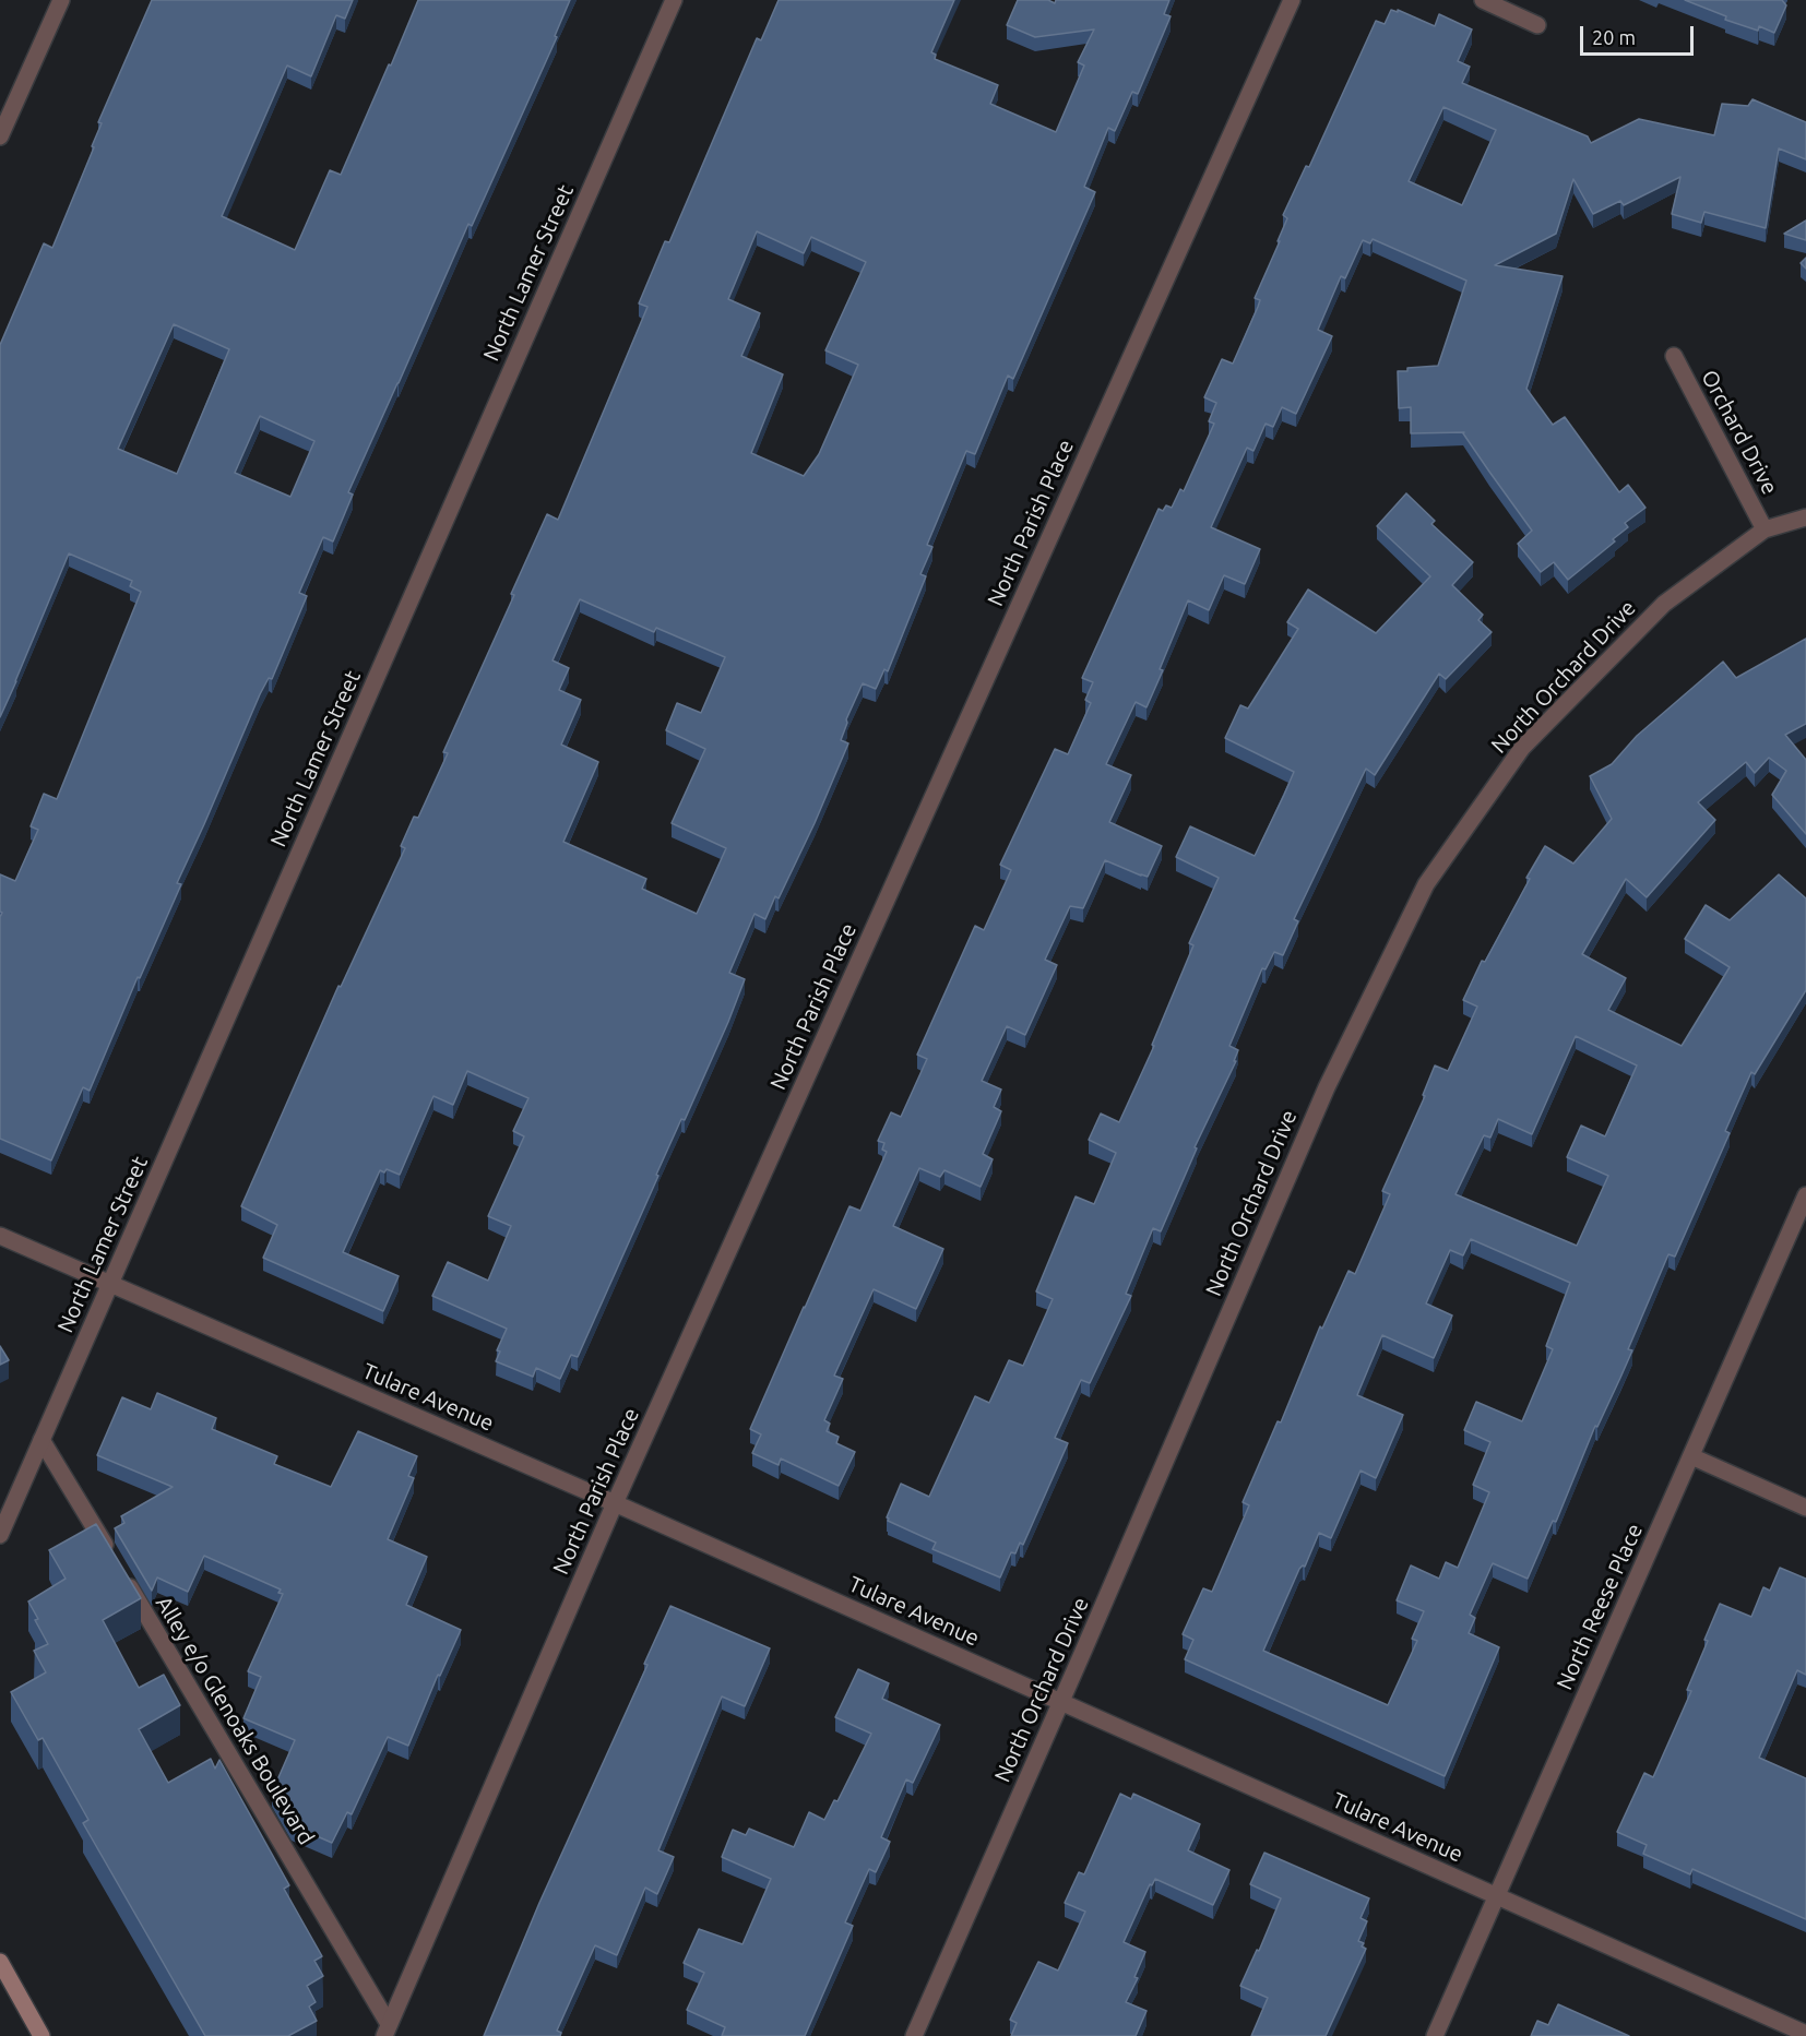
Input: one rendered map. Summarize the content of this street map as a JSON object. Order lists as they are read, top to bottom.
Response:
{
  "streets": {
    "street": [
      "North Lamer Street",
      "Orchard Drive",
      "North Parish Place",
      "North Orchard Drive",
      "Tulare Avenue",
      "North Reese Place",
      "Alley e/o Glenoaks Boulevard"
    ]
  },
  "crossings": [
    ["North Lamer Street", "Tulare Avenue"],
    ["Orchard Drive", "North Orchard Drive"],
    ["North Parish Place", "Tulare Avenue"],
    ["North Parish Place", "Alley e/o Glenoaks Boulevard"],
    ["North Orchard Drive", "Tulare Avenue"],
    ["Tulare Avenue", "North Reese Place"]
  ],
  "scale_bar": "20 m"
}
